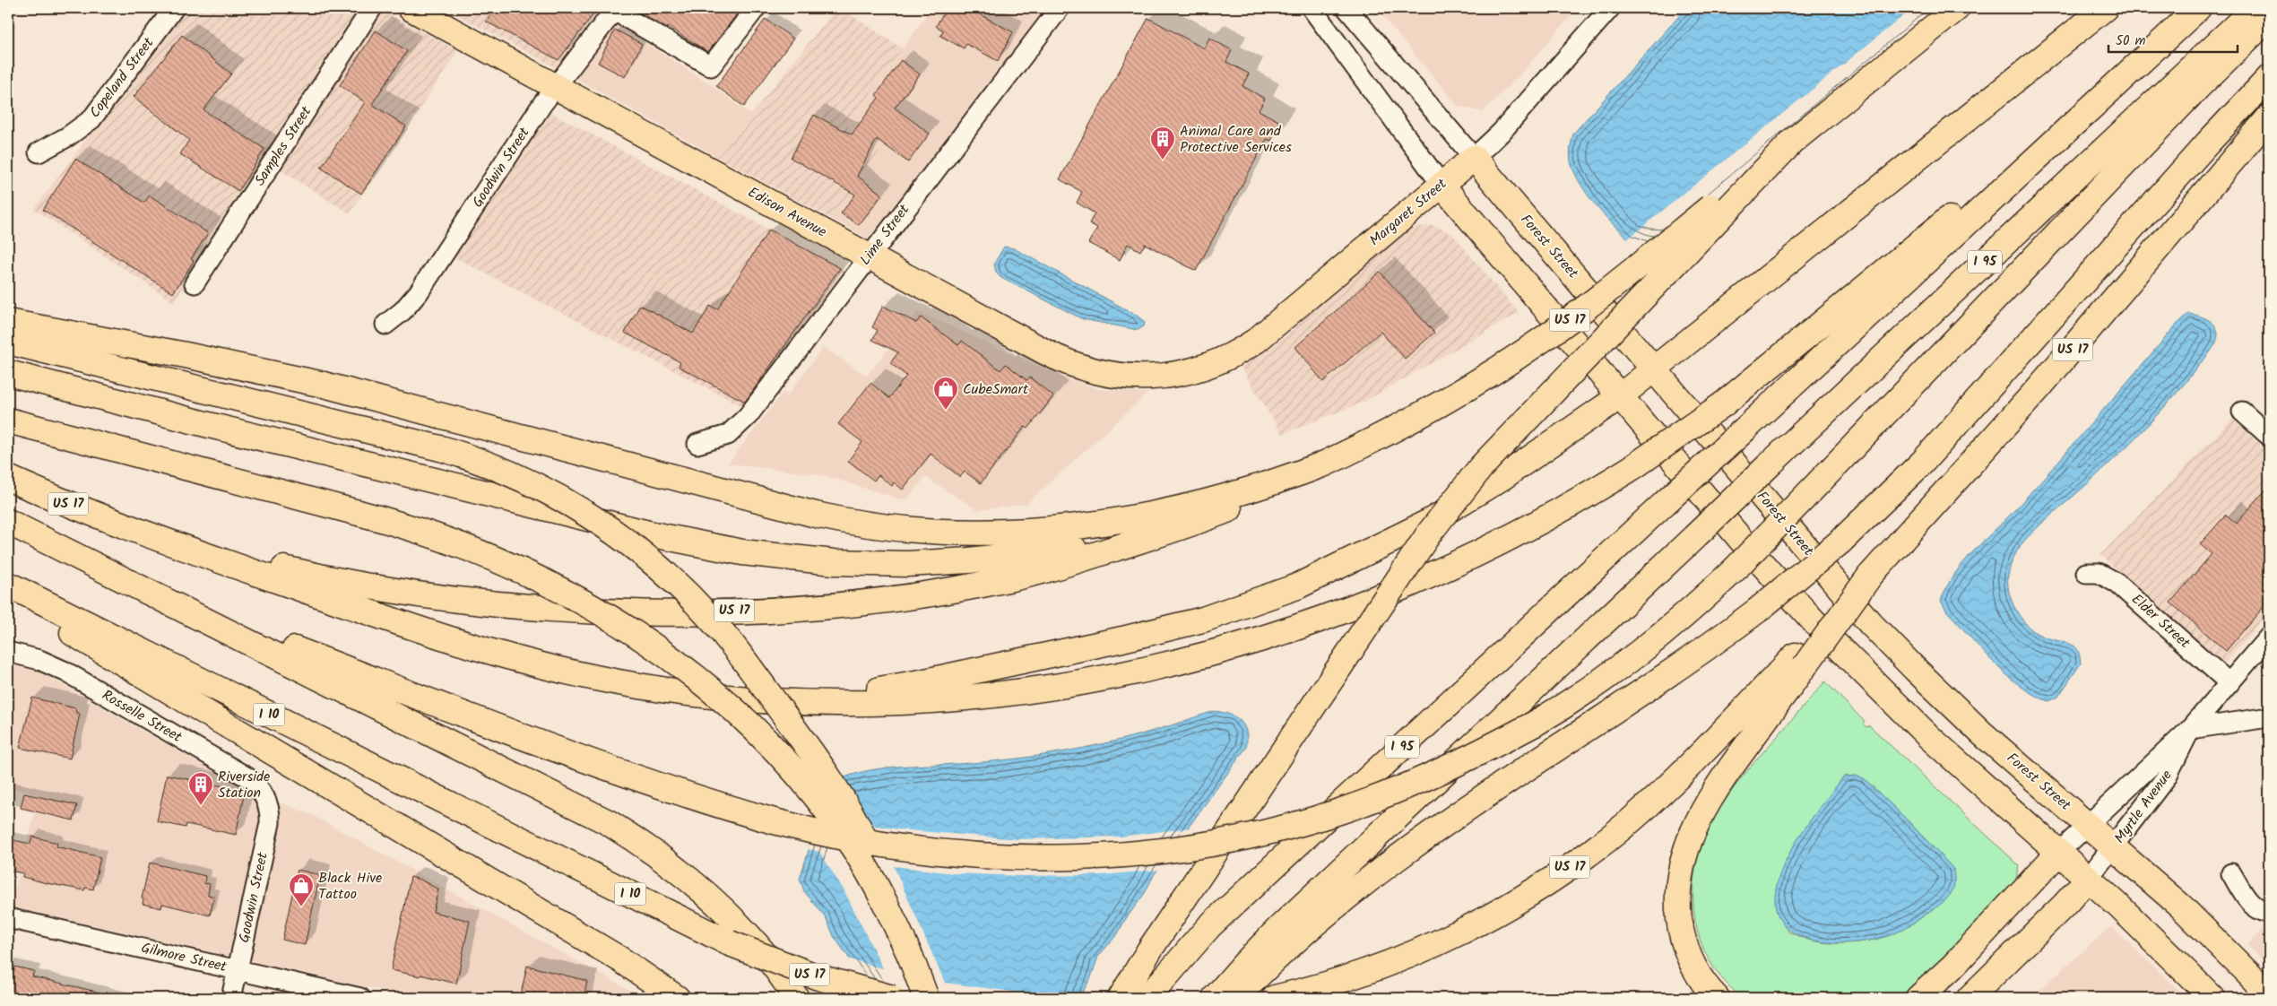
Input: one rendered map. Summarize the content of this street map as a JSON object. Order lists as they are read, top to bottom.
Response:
{
  "streets": {
    "main road": [
      "Edison Avenue",
      "Margaret Street",
      "Forest Street",
      "I 95",
      "US 17",
      "I 10"
    ],
    "street": [
      "Copeland Street",
      "Samples Street",
      "Goodwin Street",
      "Lime Street",
      "Elder Street",
      "Rosselle Street",
      "Myrtle Avenue",
      "Gilmore Street"
    ]
  },
  "crossings": [
    ["Goodwin Street", "Edison Avenue"],
    ["Goodwin Street", "Rosselle Street"],
    ["Goodwin Street", "Gilmore Street"],
    ["Edison Avenue", "Margaret Street"],
    ["Edison Avenue", "Lime Street"],
    ["Margaret Street", "Forest Street"],
    ["Forest Street", "Myrtle Avenue"],
    ["US 17", "I 10"],
    ["Elder Street", "Myrtle Avenue"]
  ],
  "places": {
    "building": ["Animal Care and Protective Services", "Riverside Station"],
    "shop": ["CubeSmart", "Black Hive Tattoo"]
  },
  "scale_bar": "50 m"
}
